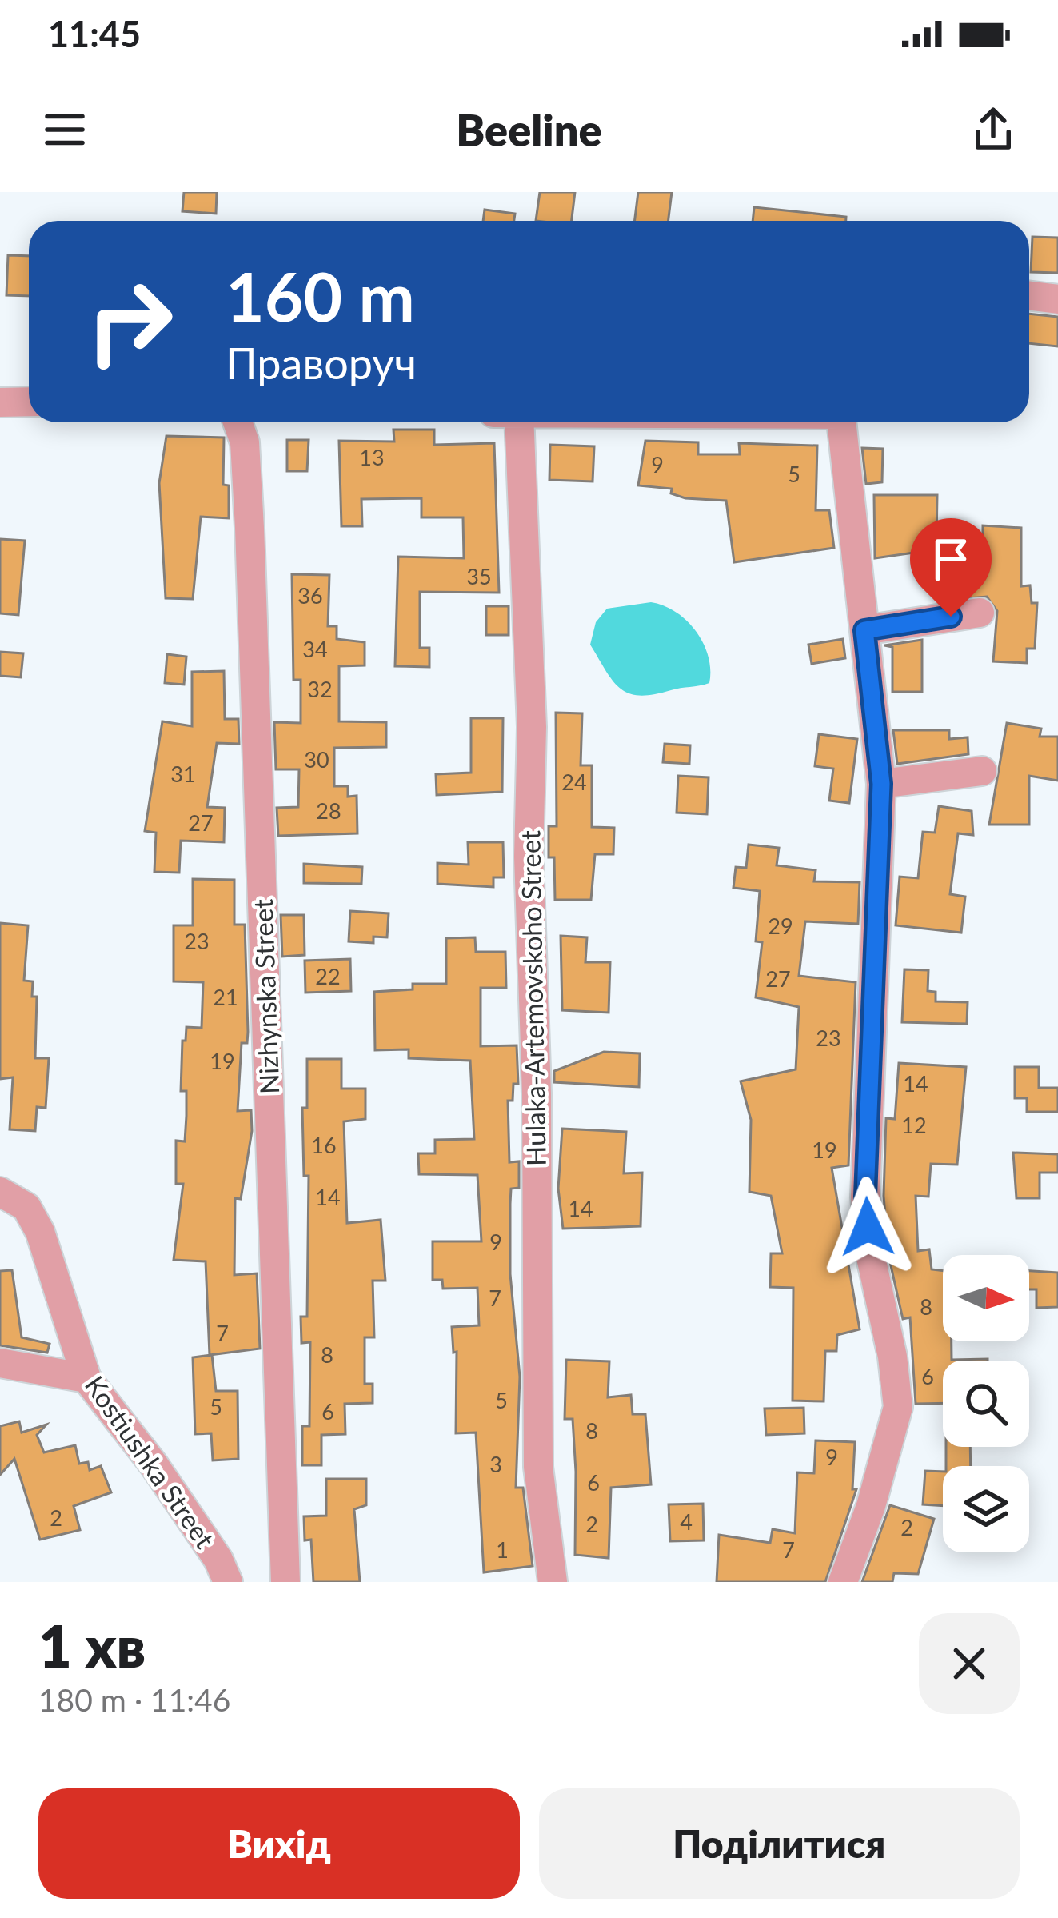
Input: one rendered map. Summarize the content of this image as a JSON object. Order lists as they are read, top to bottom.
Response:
{
  "streets": {
    "street": ["Nizhynska Street", "Hulaka-Artemovskoho Street", "Kostiushka Street"]
  },
  "house_numbers": [
    "13",
    "9",
    "5",
    "35",
    "36",
    "34",
    "32",
    "30",
    "31",
    "24",
    "28",
    "27",
    "29",
    "23",
    "22",
    "27",
    "21",
    "23",
    "19",
    "14",
    "12",
    "16",
    "19",
    "14",
    "14",
    "9",
    "7",
    "8",
    "7",
    "8",
    "6",
    "5",
    "5",
    "6",
    "8",
    "9",
    "3",
    "6",
    "2",
    "4",
    "2",
    "2",
    "1",
    "7"
  ],
  "north": "right",
  "page": {
    "status": "11:45",
    "header": "Beeline",
    "turn": ["160 m", "Праворуч"],
    "heading": ["1 хв", "180 m · 11:46"],
    "buttons": ["Вихід", "Поділитися"]
  }
}
